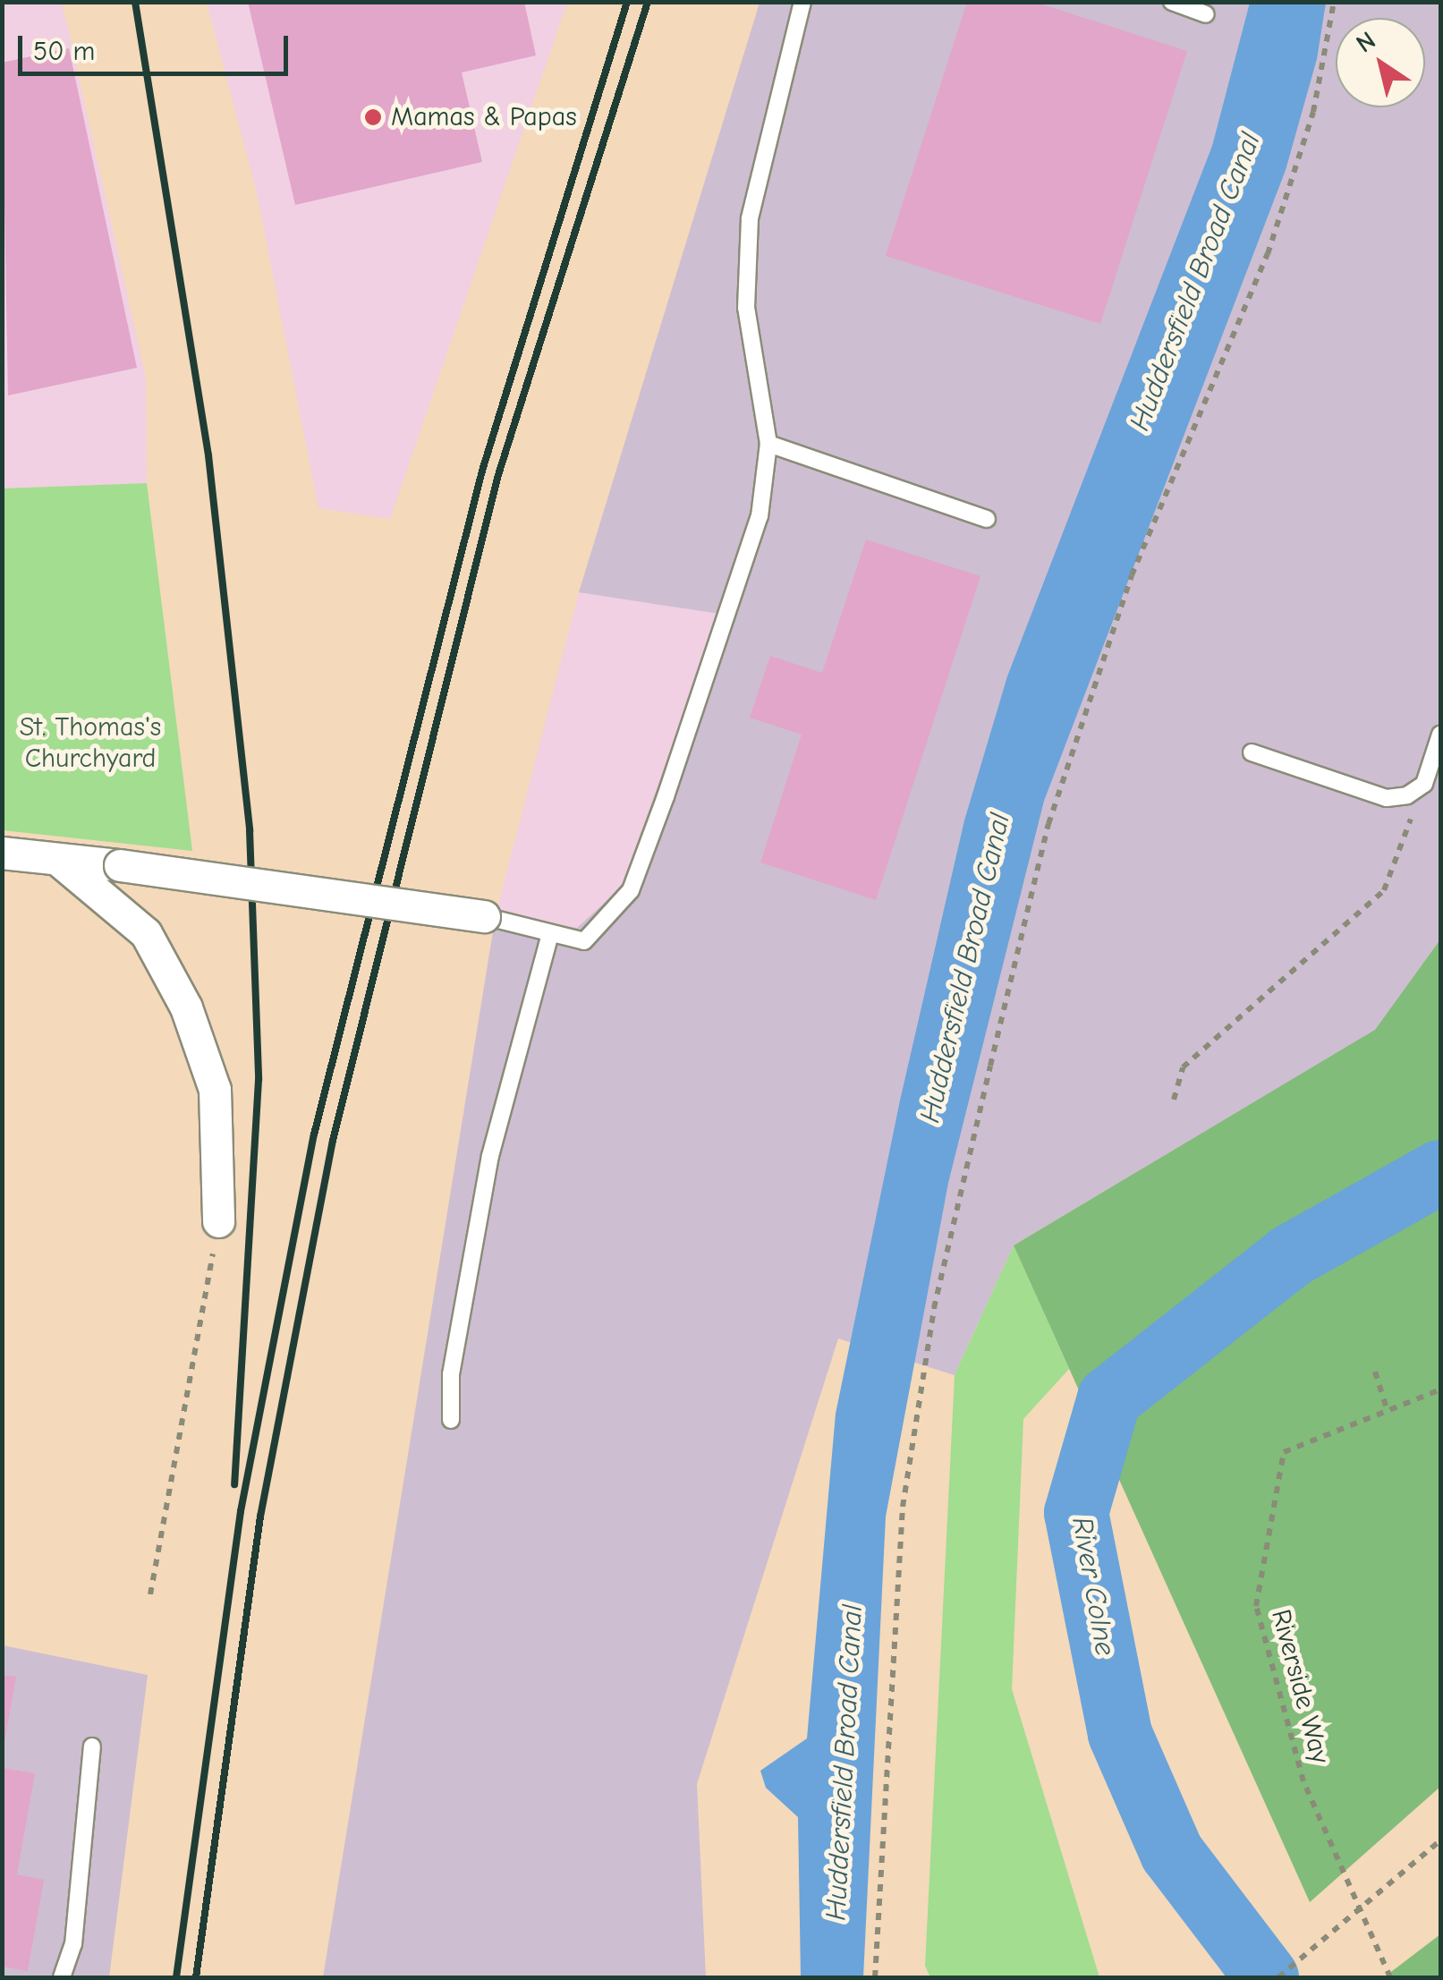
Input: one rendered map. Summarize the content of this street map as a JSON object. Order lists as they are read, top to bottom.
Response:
{
  "streets": {
    "path": ["Riverside Way"]
  },
  "water": ["Huddersfield Broad Canal", "River Colne"],
  "parks": ["St. Thomas's Churchyard"],
  "places": ["Mamas & Papas"],
  "scale_bar": "50 m",
  "north": "top left"
}
